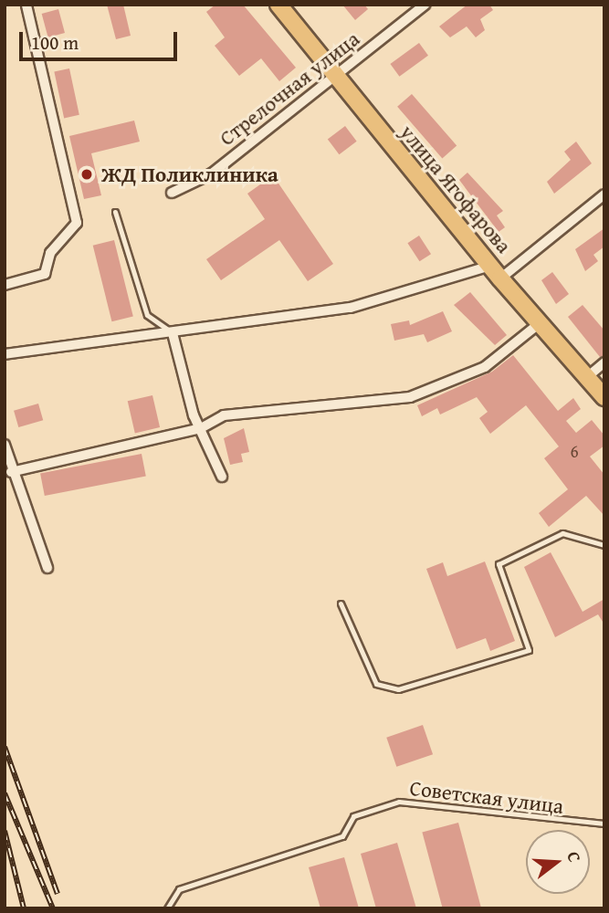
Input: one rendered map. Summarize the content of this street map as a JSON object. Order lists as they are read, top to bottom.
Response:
{
  "streets": {
    "main road": ["улица Ягофарова"],
    "street": ["Стрелочная улица"],
    "lane": ["Советская улица"]
  },
  "crossings": [
    ["Стрелочная улица", "улица Ягофарова"]
  ],
  "places": ["ЖД Поликлиника"],
  "house_numbers": ["6"],
  "scale_bar": "100 m",
  "north": "right"
}
